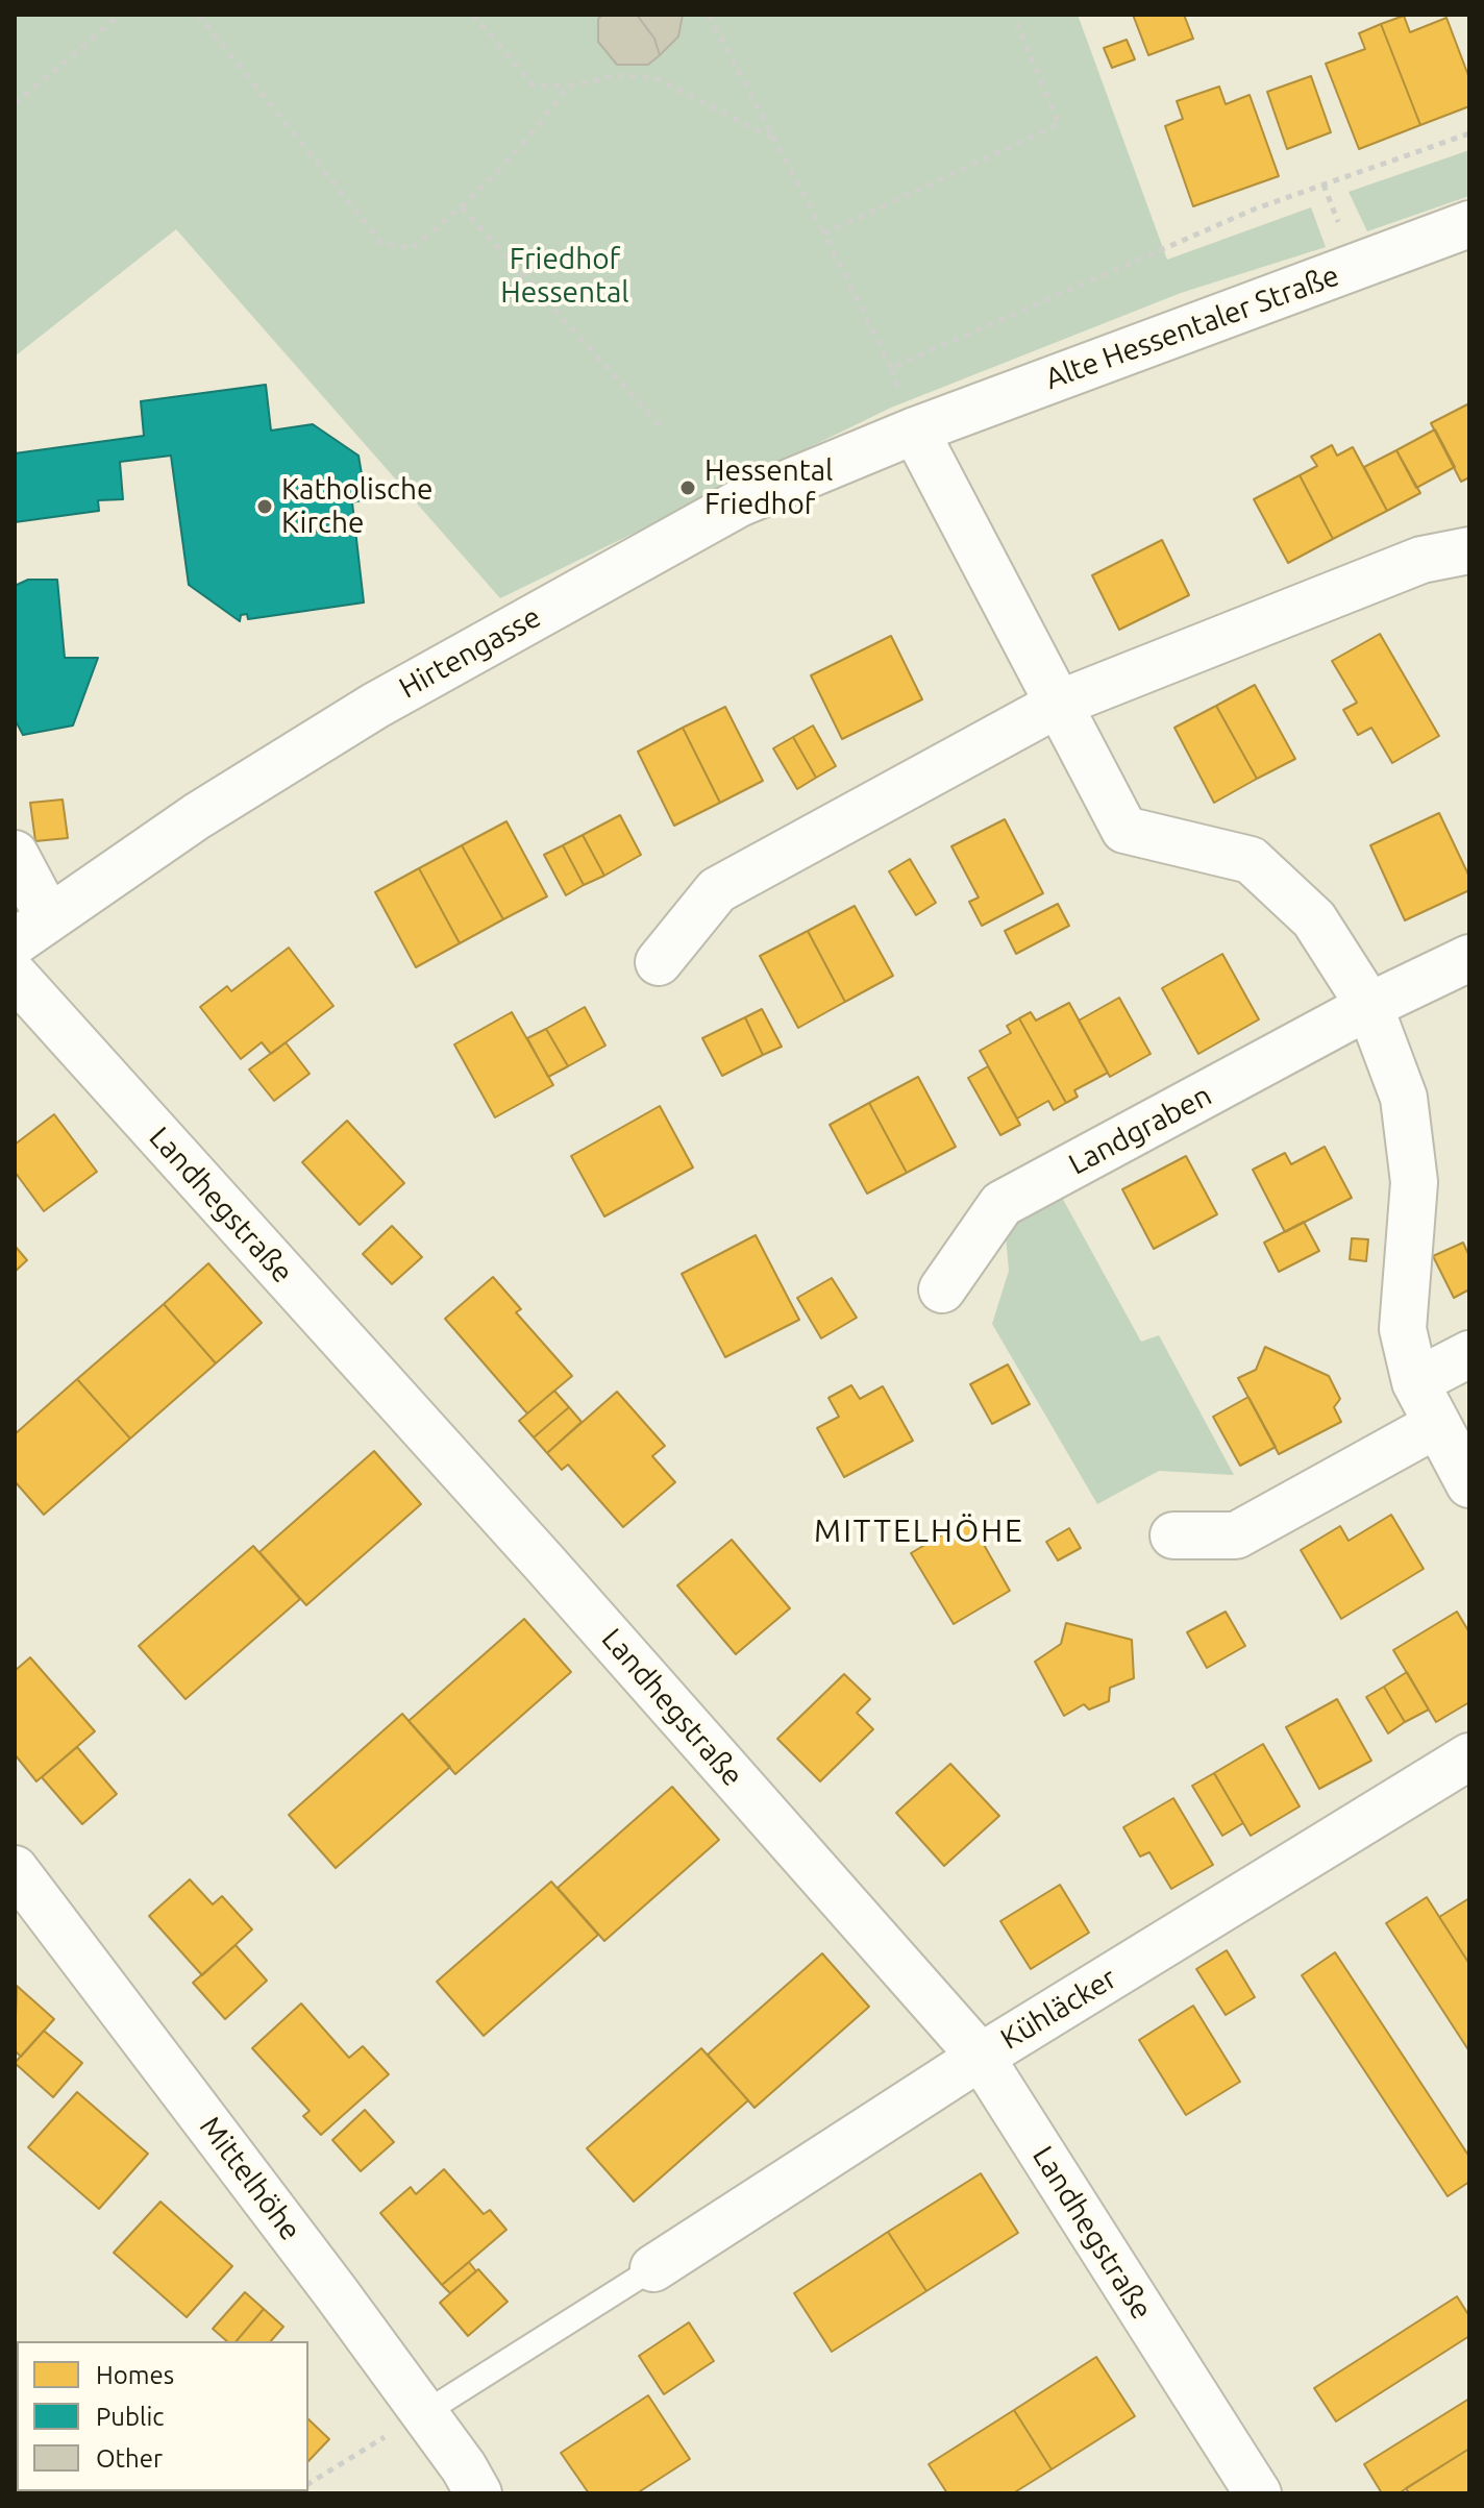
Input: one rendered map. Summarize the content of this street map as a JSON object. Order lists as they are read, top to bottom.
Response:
{
  "streets": {
    "street": [
      "Alte Hessentaler Straße",
      "Hirtengasse",
      "Landgraben",
      "Landhegstraße",
      "Kühläcker",
      "Mittelhöhe"
    ]
  },
  "crossings": [
    ["Alte Hessentaler Straße", "Hirtengasse"],
    ["Landhegstraße", "Kühläcker"]
  ],
  "districts": ["MITTELHÖHE"],
  "parks": ["Friedhof Hessental"],
  "places": ["Hessental Friedhof", "Katholische Kirche"],
  "legend": ["Homes", "Public", "Other"]
}
